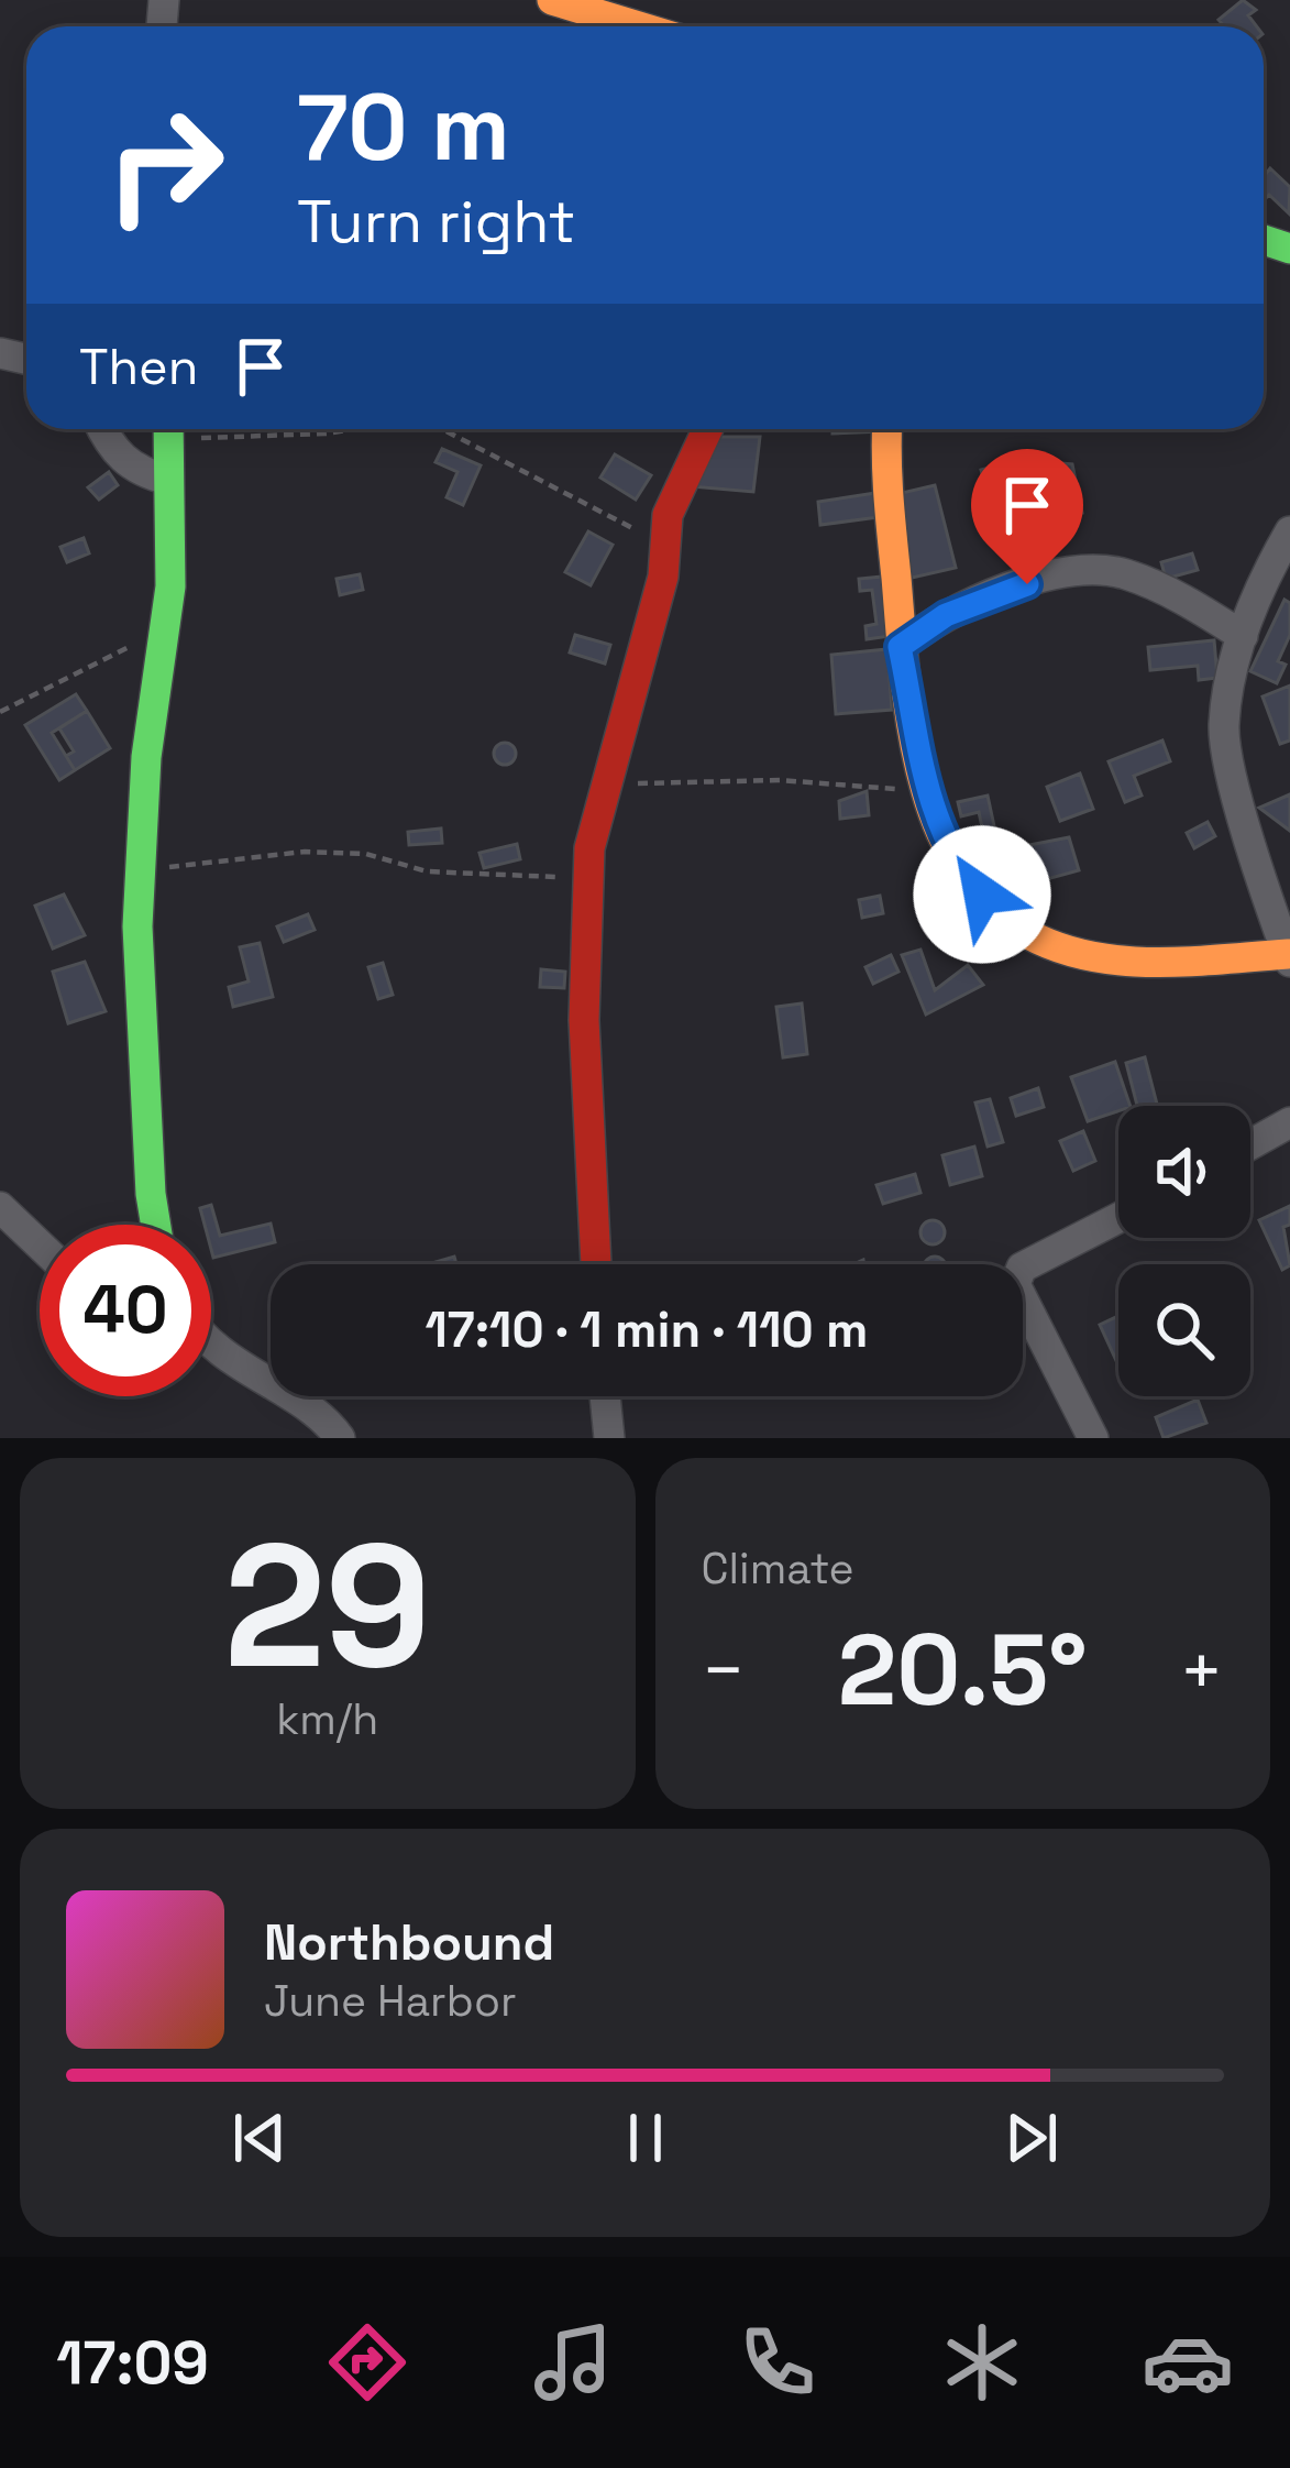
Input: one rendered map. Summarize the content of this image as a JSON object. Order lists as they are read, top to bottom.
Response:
{
  "page": {
    "turn": ["70 m", "Turn right"],
    "then": "Then",
    "limit": "40",
    "trip": "17:10 · 1 min · 110 m",
    "tile": [
      ["29", "km/h"],
      "Climate"
    ],
    "heat": ["−", "20.5°", "+"],
    "song": ["Northbound", "June Harbor"],
    "tabs": "17:09"
  }
}
